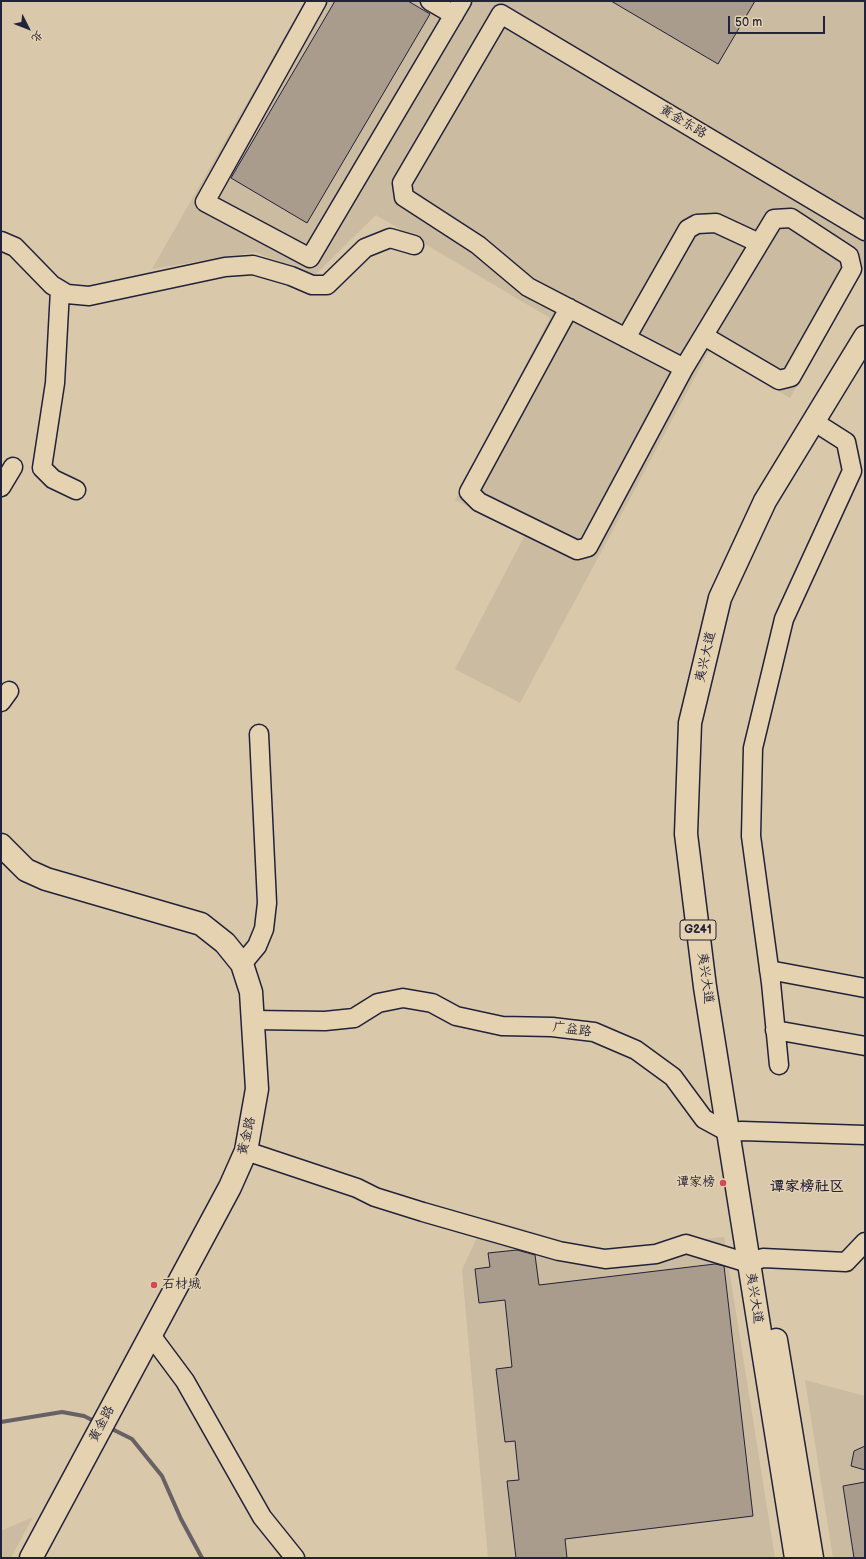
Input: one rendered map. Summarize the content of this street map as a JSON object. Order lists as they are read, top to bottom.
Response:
{
  "streets": {
    "main road": ["夷兴大道", "G241", "黄金路"],
    "street": ["黄金东路", "广益路"]
  },
  "crossings": [
    ["夷兴大道", "广益路"],
    ["广益路", "黄金路"]
  ],
  "districts": ["谭家榜社区"],
  "places": ["谭家榜", "石材城"],
  "scale_bar": "50 m",
  "north": "bottom right"
}
